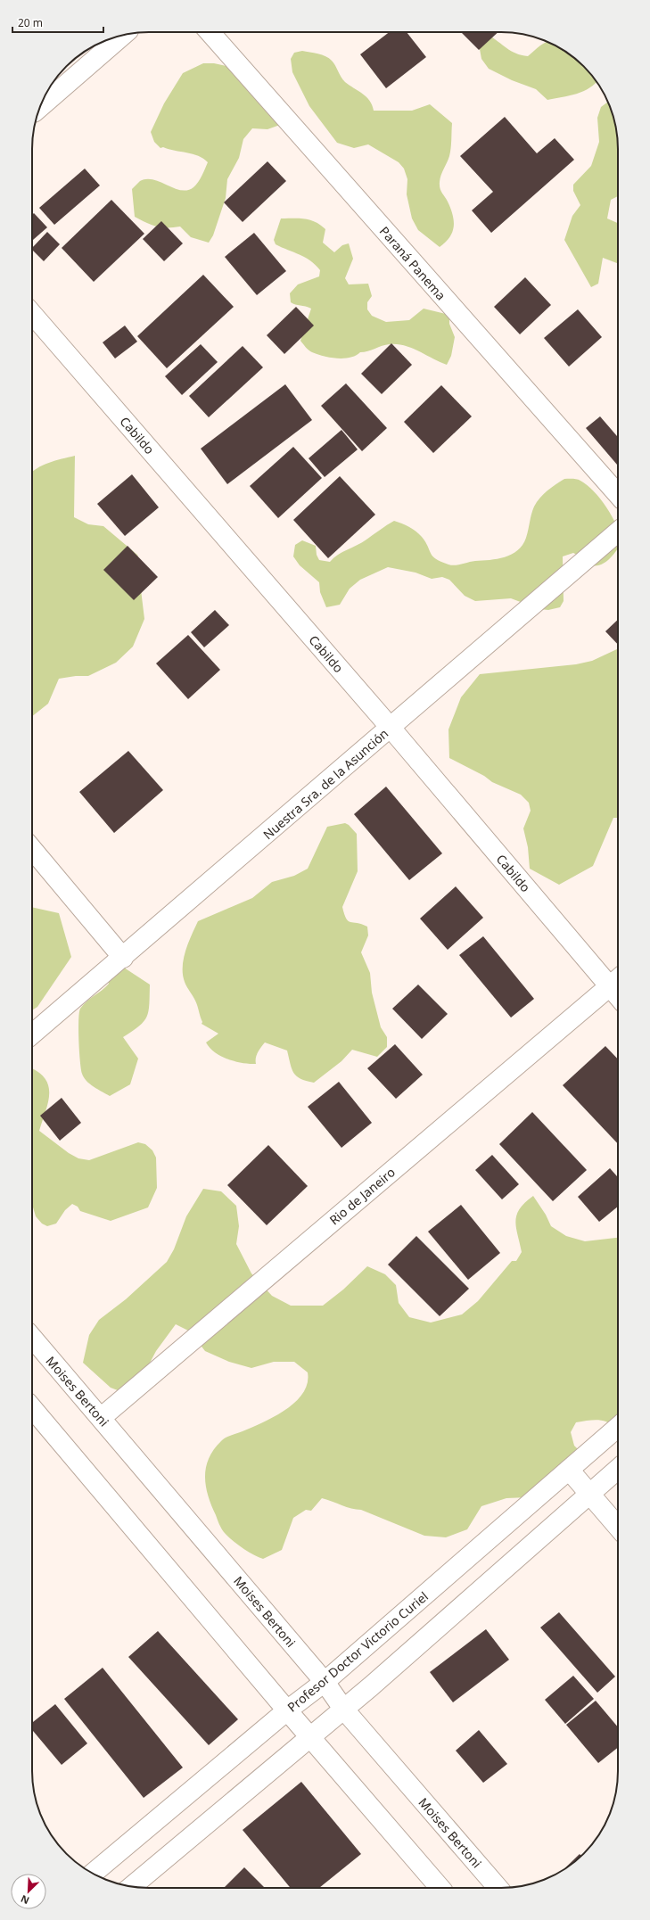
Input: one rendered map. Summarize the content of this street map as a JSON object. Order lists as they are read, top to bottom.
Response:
{
  "streets": {
    "street": [
      "Paraná Panema",
      "Cabildo",
      "Nuestra Sra. de la Asunción",
      "Rio de Janeiro",
      "Moises Bertoni",
      "Profesor Doctor Victorio Curiel"
    ]
  },
  "crossings": [
    ["Cabildo", "Nuestra Sra. de la Asunción"],
    ["Cabildo", "Rio de Janeiro"],
    ["Rio de Janeiro", "Moises Bertoni"],
    ["Moises Bertoni", "Profesor Doctor Victorio Curiel"]
  ],
  "scale_bar": "20 m",
  "north": "bottom left"
}
